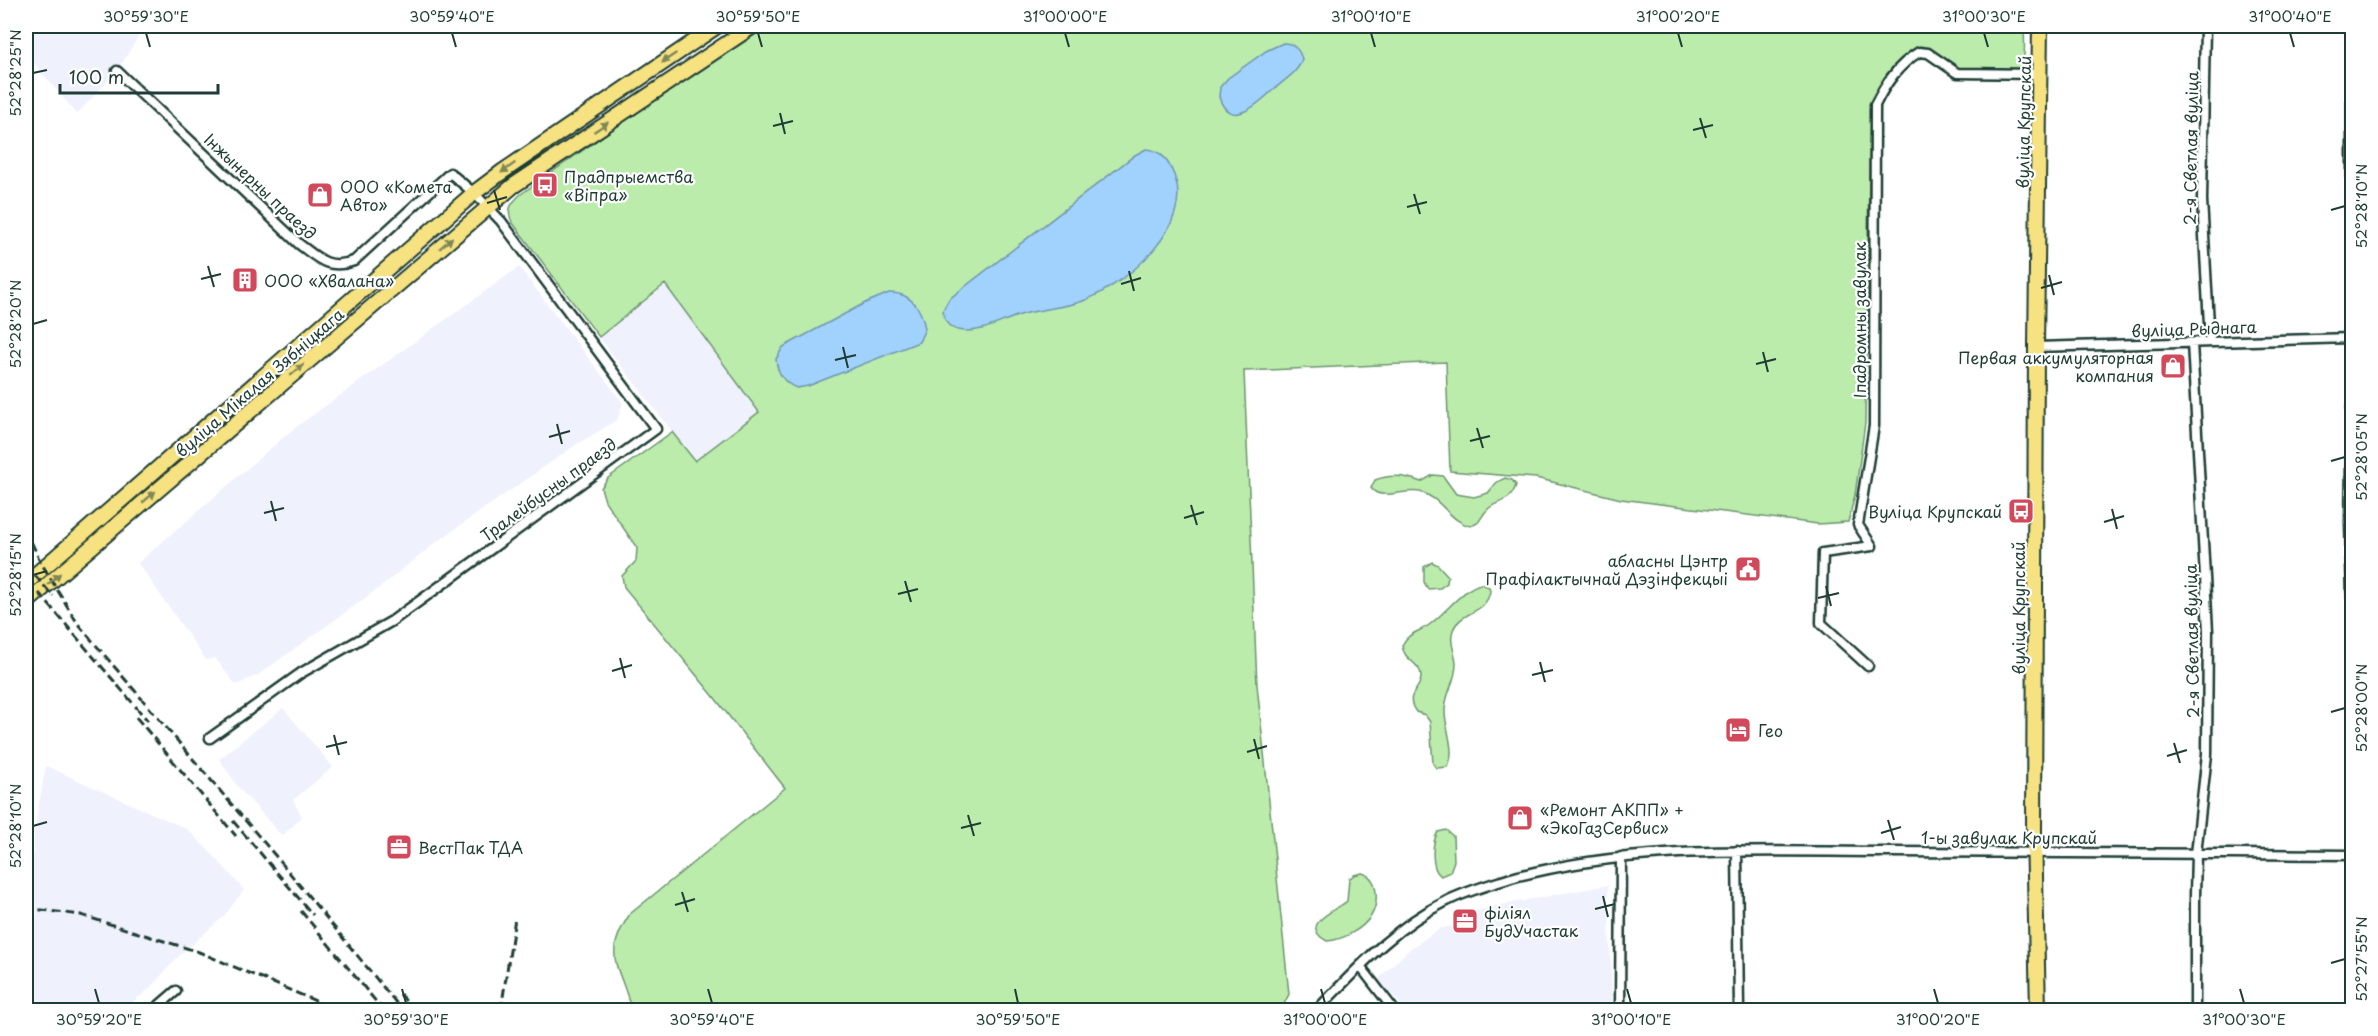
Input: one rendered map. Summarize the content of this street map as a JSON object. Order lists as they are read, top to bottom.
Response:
{
  "streets": {
    "main road": ["вуліца Крупскай", "вуліца Мікалая Зябніцкага"],
    "street": [
      "2-я Светлая вуліца",
      "Інжынерны праезд",
      "Іпадромны завулак",
      "вуліца Рыднага",
      "Тралейбусны праезд",
      "1-ы завулак Крупскай"
    ]
  },
  "crossings": [
    ["вуліца Крупскай", "Іпадромны завулак"],
    ["вуліца Крупскай", "вуліца Рыднага"],
    ["вуліца Крупскай", "1-ы завулак Крупскай"],
    ["2-я Светлая вуліца", "вуліца Рыднага"],
    ["2-я Светлая вуліца", "1-ы завулак Крупскай"],
    ["Інжынерны праезд", "вуліца Мікалая Зябніцкага"],
    ["Інжынерны праезд", "Тралейбусны праезд"],
    ["вуліца Мікалая Зябніцкага", "Тралейбусны праезд"]
  ],
  "places": {
    "bus stop": ["Прадпрыемства «Віпра»", "Вуліца Крупскай"],
    "shop": ["ООО «Комета Авто»", "Первая аккумуляторная компания", "«Ремонт АКПП» + «ЭкоГазСервис»"],
    "building": ["ООО «Хвалана»"],
    "public building": ["абласны Цэнтр Прафілактычнай Дэзінфекцыі"],
    "hotel": ["Гео"],
    "office": ["ВестПак ТДА", "філіял БудУчастак"]
  },
  "scale_bar": "100 m",
  "coordinates": [
    "30°59'30\"E",
    "30°59'40\"E",
    "30°59'50\"E",
    "31°00'00\"E",
    "31°00'10\"E",
    "31°00'20\"E",
    "31°00'30\"E",
    "31°00'40\"E",
    "52°28'25\"N",
    "52°28'10\"N",
    "52°28'20\"N",
    "52°28'05\"N",
    "52°28'15\"N",
    "52°28'00\"N",
    "52°27'55\"N",
    "30°59'20\"E"
  ]
}
